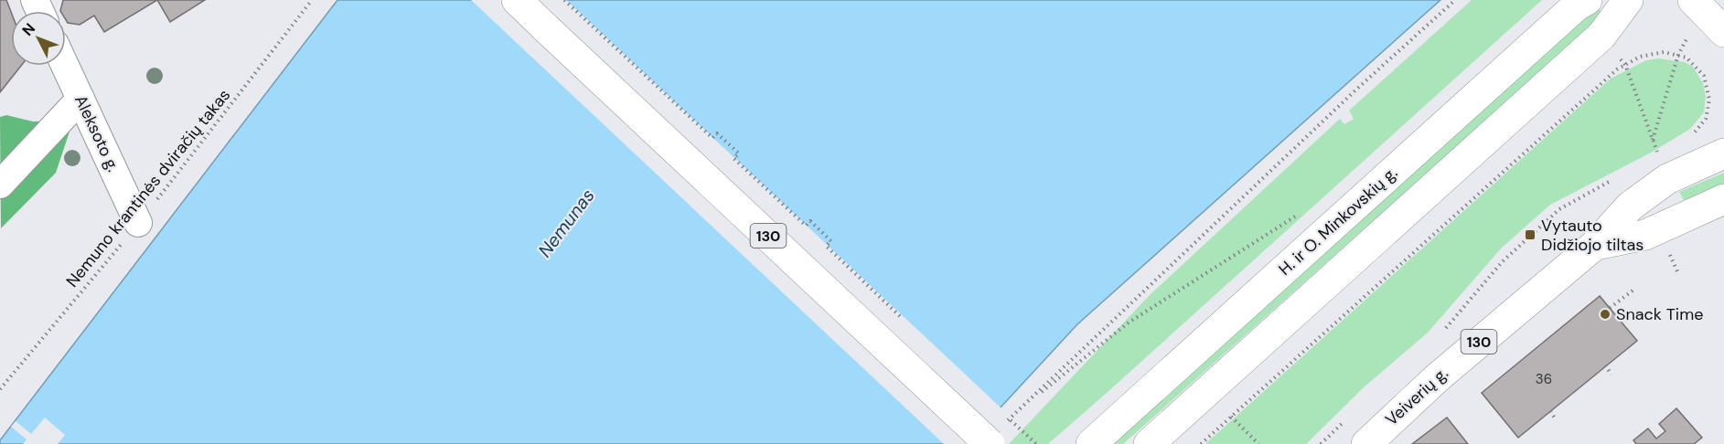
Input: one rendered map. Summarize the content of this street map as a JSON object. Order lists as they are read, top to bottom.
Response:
{
  "streets": {
    "main road": ["H. ir O. Minkovskių g.", "130", "Veiverių g."],
    "street": ["Aleksoto g."],
    "path": ["Nemuno krantinės dviračių takas"]
  },
  "crossings": [
    ["Aleksoto g.", "Nemuno krantinės dviračių takas"]
  ],
  "water": ["Nemunas"],
  "places": {
    "transit": ["Vytauto Didžiojo tiltas"],
    "other": ["Snack Time"]
  },
  "house_numbers": ["36"],
  "north": "top left"
}
